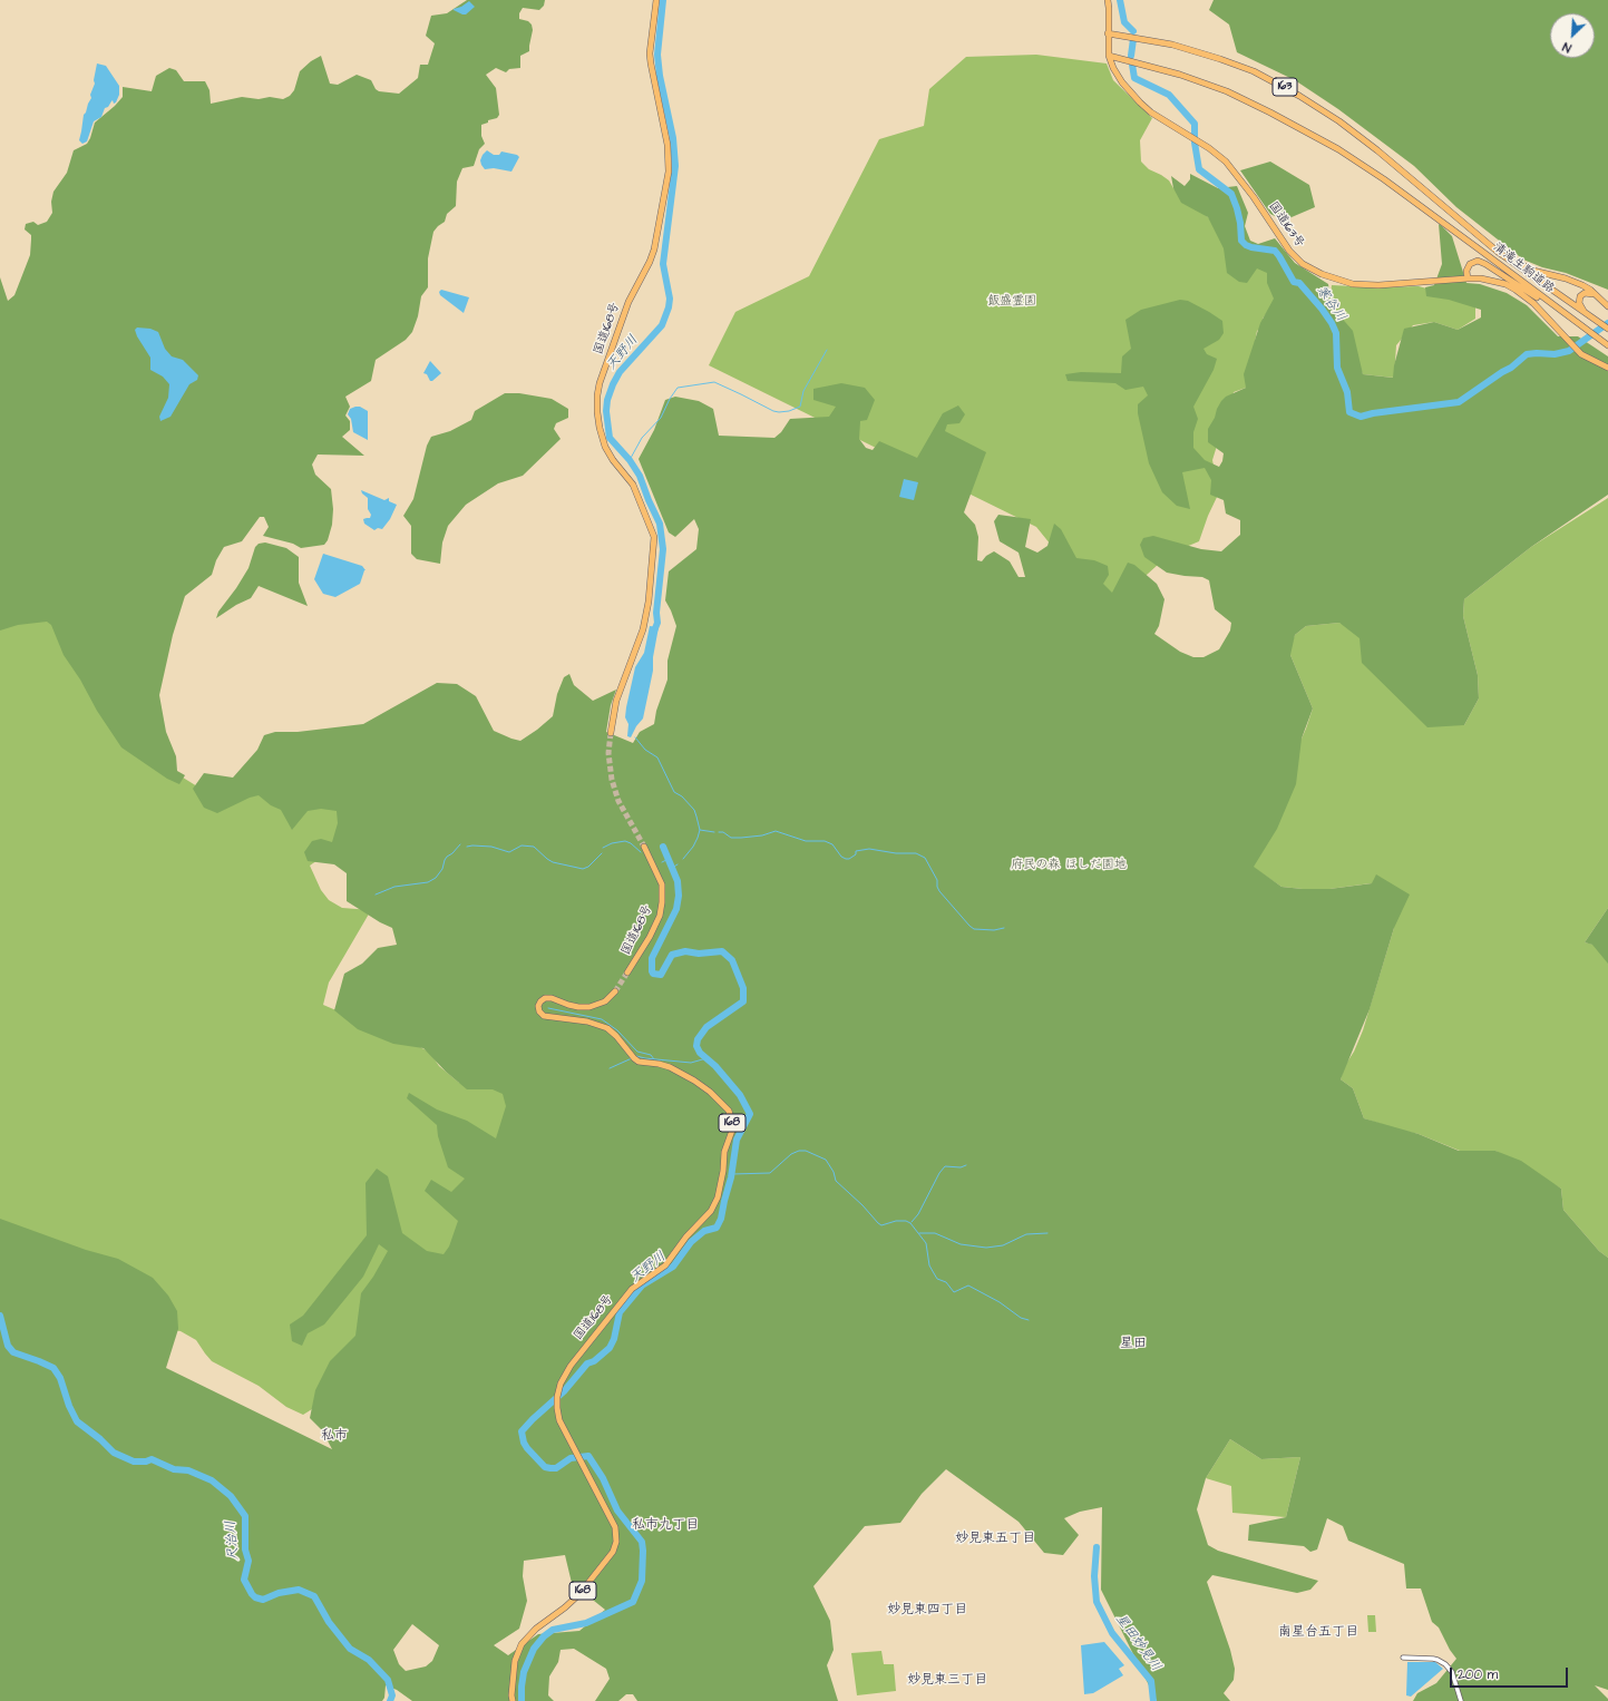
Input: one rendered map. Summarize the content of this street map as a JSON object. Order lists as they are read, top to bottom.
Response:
{
  "streets": {
    "highway": [
      "163",
      "国道163号",
      "清滝生駒道路",
      "国道168号",
      "168"
    ]
  },
  "crossings": [
    ["163", "国道163号"],
    ["163", "清滝生駒道路"],
    ["国道163号", "清滝生駒道路"]
  ],
  "districts": [
    "星田",
    "私市",
    "私市九丁目",
    "妙見東五丁目",
    "妙見東四丁目",
    "南星台五丁目",
    "妙見東三丁目"
  ],
  "water": [
    "寒谷川",
    "天野川",
    "尺治川",
    "星田妙見川"
  ],
  "parks": ["飯盛霊園", "府民の森 ほしだ園地"],
  "scale_bar": "200 m",
  "north": "bottom left"
}
